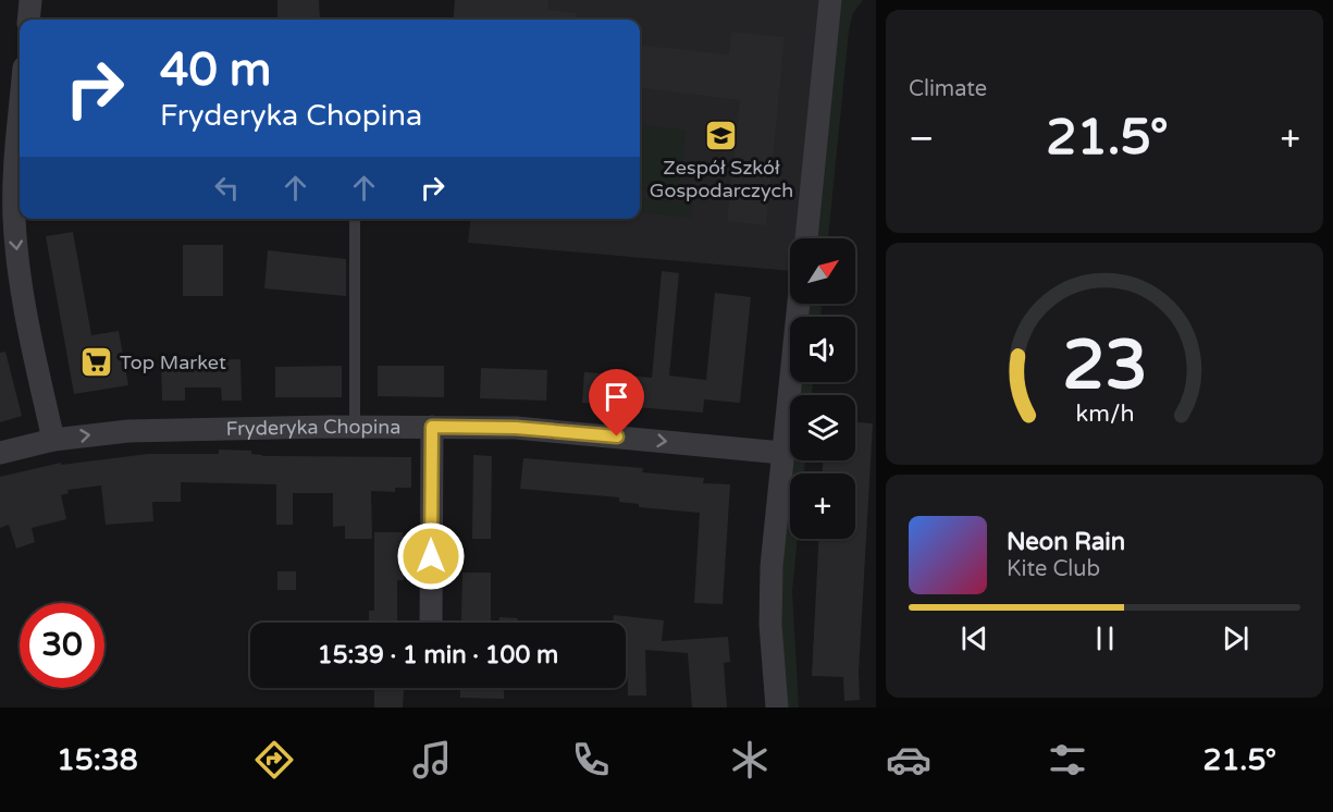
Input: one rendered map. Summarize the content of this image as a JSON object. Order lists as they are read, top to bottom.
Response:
{
  "streets": {
    "street": ["Fryderyka Chopina"]
  },
  "one_way": ["Fryderyka Chopina"],
  "places": {
    "school or university": ["Zespół Szkół Gospodarczych"],
    "supermarket": ["Top Market"]
  },
  "north": "top right",
  "page": {
    "tile": "Climate",
    "turn": ["40 m", "Fryderyka Chopina"],
    "heat": ["−", "21.5°", "+"],
    "map_buttons": "+",
    "song": ["Neon Rain", "Kite Club"],
    "limit": "30",
    "trip": "15:39 · 1 min · 100 m",
    "tabs": ["15:38", "21.5°"],
    "gauge": ["23", "km/h"]
  }
}
